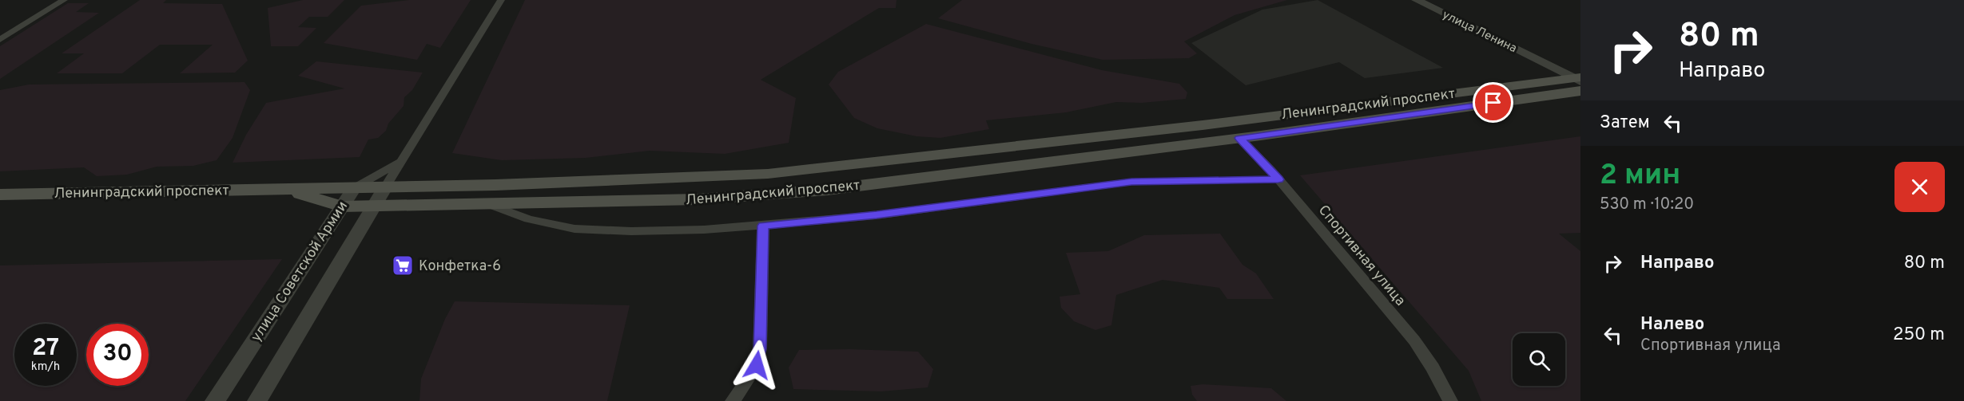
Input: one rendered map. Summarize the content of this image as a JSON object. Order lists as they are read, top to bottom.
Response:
{
  "streets": {
    "main road": ["Ленинградский проспект"],
    "street": ["улица Ленина", "Спортивная улица", "улица Советской Армии"]
  },
  "crossings": [
    ["улица Ленина", "Ленинградский проспект"],
    ["Ленинградский проспект", "Спортивная улица"],
    ["Ленинградский проспект", "улица Советской Армии"]
  ],
  "places": {
    "supermarket": ["Конфетка-6"]
  },
  "page": {
    "turn": ["80 m", "Направо"],
    "then": "Затем",
    "heading": ["2 мин", "530 m · 10:20"],
    "list": [
      {
        "name": "Направо",
        "value": "80 m"
      },
      {
        "name": "Налево",
        "note": "Спортивная улица",
        "value": "250 m"
      }
    ],
    "speed": "27 km/h",
    "limit": "30"
  }
}
